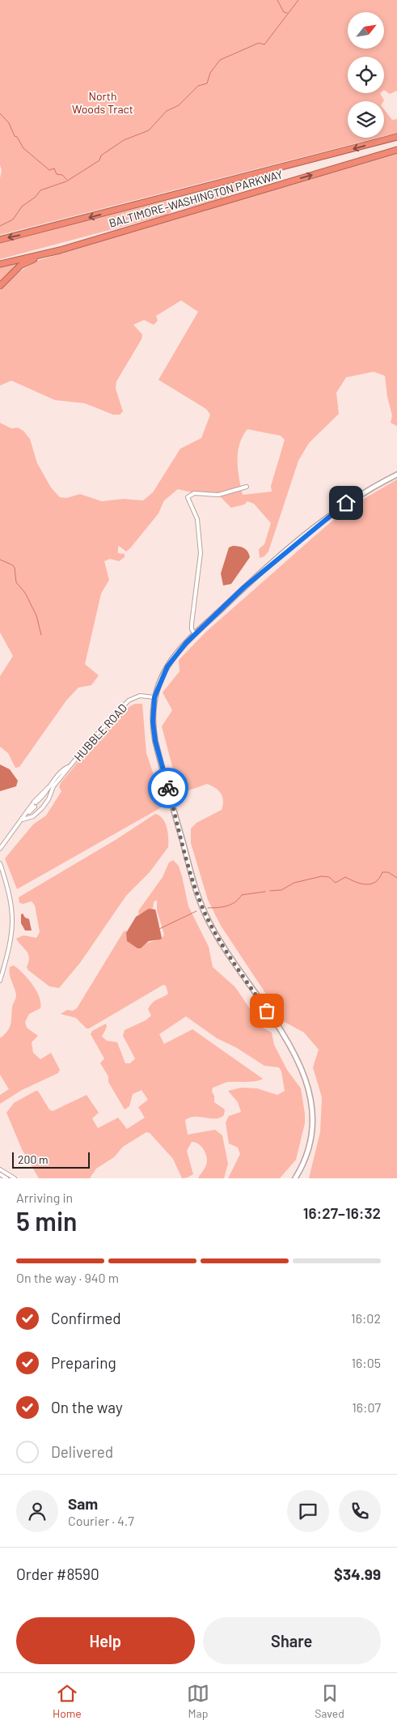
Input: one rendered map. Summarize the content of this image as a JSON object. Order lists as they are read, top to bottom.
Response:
{
  "streets": {
    "highway": ["BALTIMORE-WASHINGTON PARKWAY"],
    "street": ["HUBBLE ROAD"]
  },
  "parks": ["North Woods Tract"],
  "scale_bar": "200 m",
  "north": "top right",
  "page": {
    "scale": "200 m",
    "heading": ["5 min", "Arriving in", "16:27–16:32"],
    "panel": [
      "Sam",
      "Courier · 4.7",
      "Order #8590",
      "$34.99"
    ],
    "bar": "On the way · 940 m",
    "list": [
      ["Confirmed", "16:02"],
      ["Preparing", "16:05"],
      ["On the way", "16:07"],
      "Delivered"
    ],
    "buttons": ["Help", "Share"],
    "tabs": ["Home", "Map", "Saved"]
  }
}
